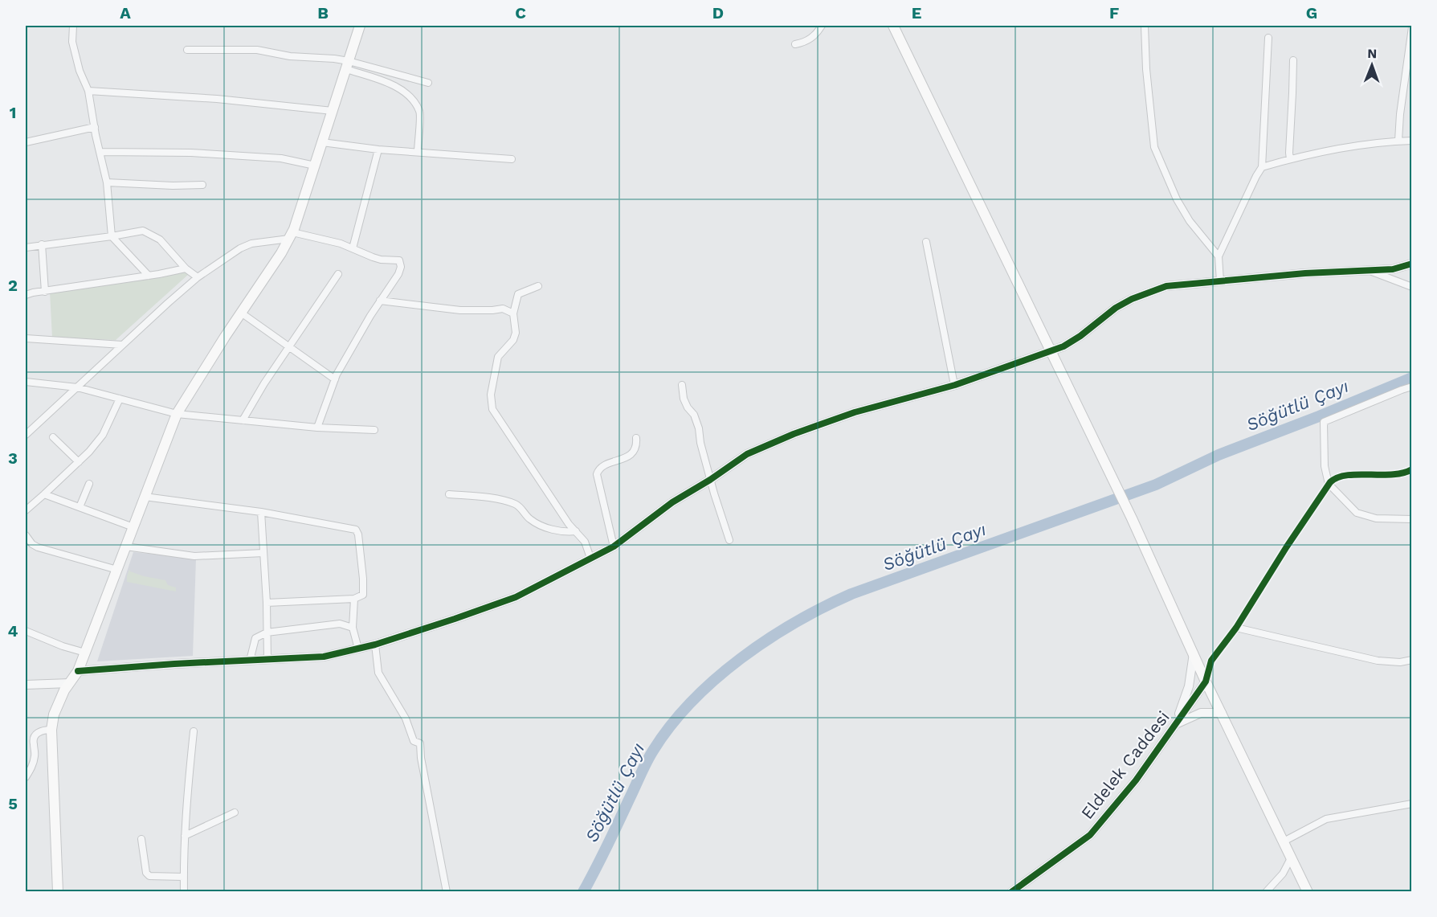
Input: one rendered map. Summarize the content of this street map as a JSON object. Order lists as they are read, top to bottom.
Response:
{
  "streets": {
    "street": ["Eldelek Caddesi"]
  },
  "water": ["Söğütlü Çayı"],
  "north": "top",
  "grid": {
    "columns": [
      "A",
      "B",
      "C",
      "D",
      "E",
      "F",
      "G"
    ],
    "rows": [
      "1",
      "2",
      "3",
      "4",
      "5"
    ]
  }
}
